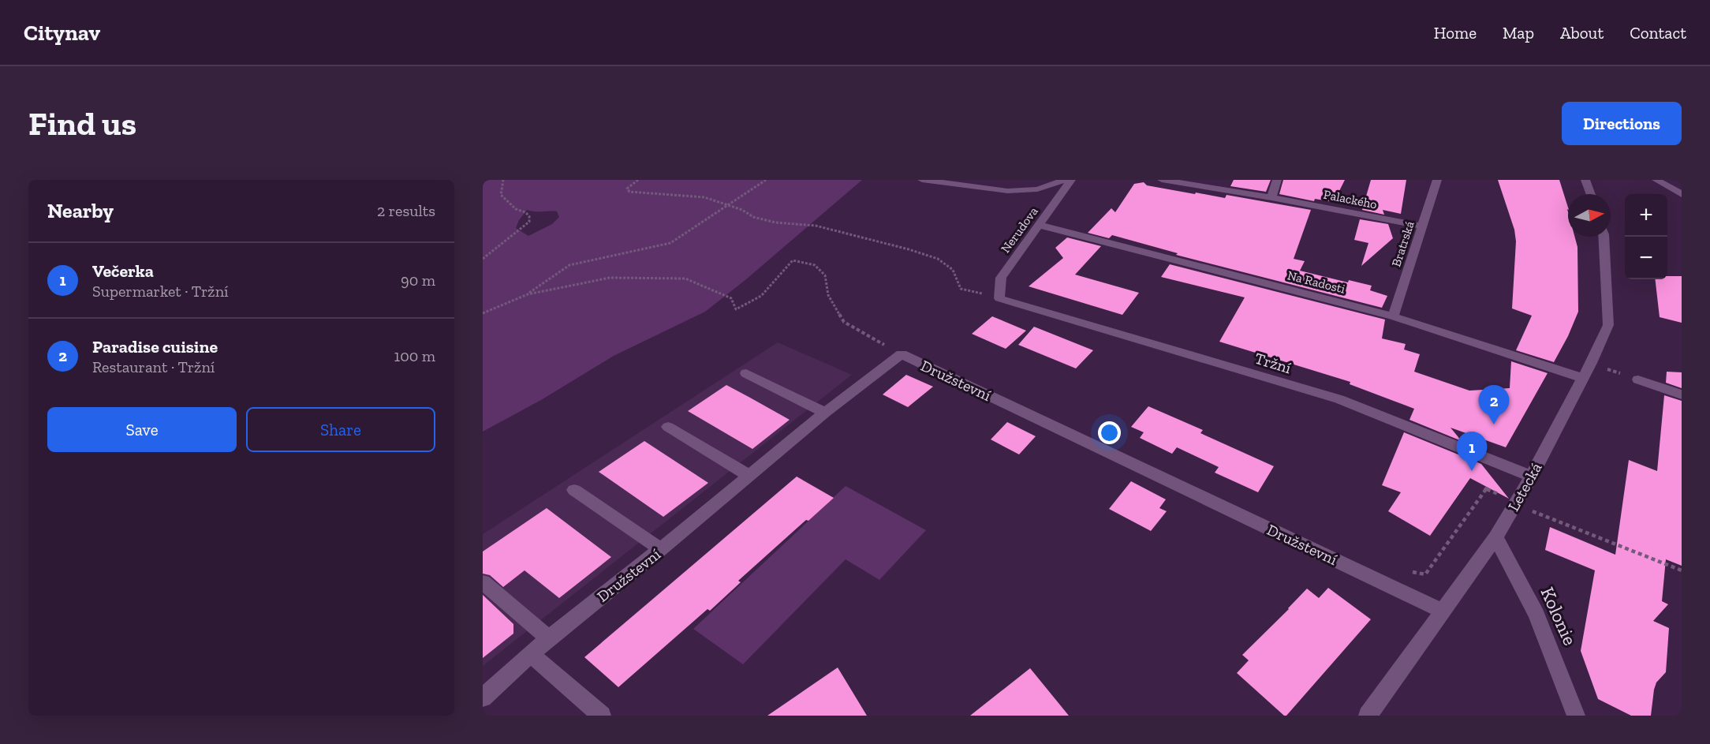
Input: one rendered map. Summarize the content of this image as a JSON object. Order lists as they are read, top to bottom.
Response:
{
  "streets": {
    "street": [
      "Palackého",
      "Nerudova",
      "Bratrská",
      "Na Radosti",
      "Tržní",
      "Družstevní",
      "Letecká",
      "Kolonie"
    ]
  },
  "crossings": [
    ["Palackého", "Bratrská"],
    ["Nerudova", "Na Radosti"],
    ["Nerudova", "Tržní"],
    ["Bratrská", "Na Radosti"],
    ["Na Radosti", "Letecká"],
    ["Tržní", "Letecká"],
    ["Družstevní", "Letecká"],
    ["Letecká", "Kolonie"]
  ],
  "north": "right",
  "page": {
    "header": "Citynav",
    "nav": [
      "Home",
      "Map",
      "About",
      "Contact"
    ],
    "buttons": [
      "Directions",
      ["Save", "Share"]
    ],
    "title": "Find us",
    "heading": ["Nearby", "2 results"],
    "map_buttons": ["+", "−"],
    "list": [
      {
        "mark": "1",
        "name": "Večerka",
        "note": "Supermarket · Tržní",
        "value": "90 m"
      },
      {
        "mark": "2",
        "name": "Paradise cuisine",
        "note": "Restaurant · Tržní",
        "value": "100 m"
      }
    ],
    "pins": ["2", "1"]
  }
}
